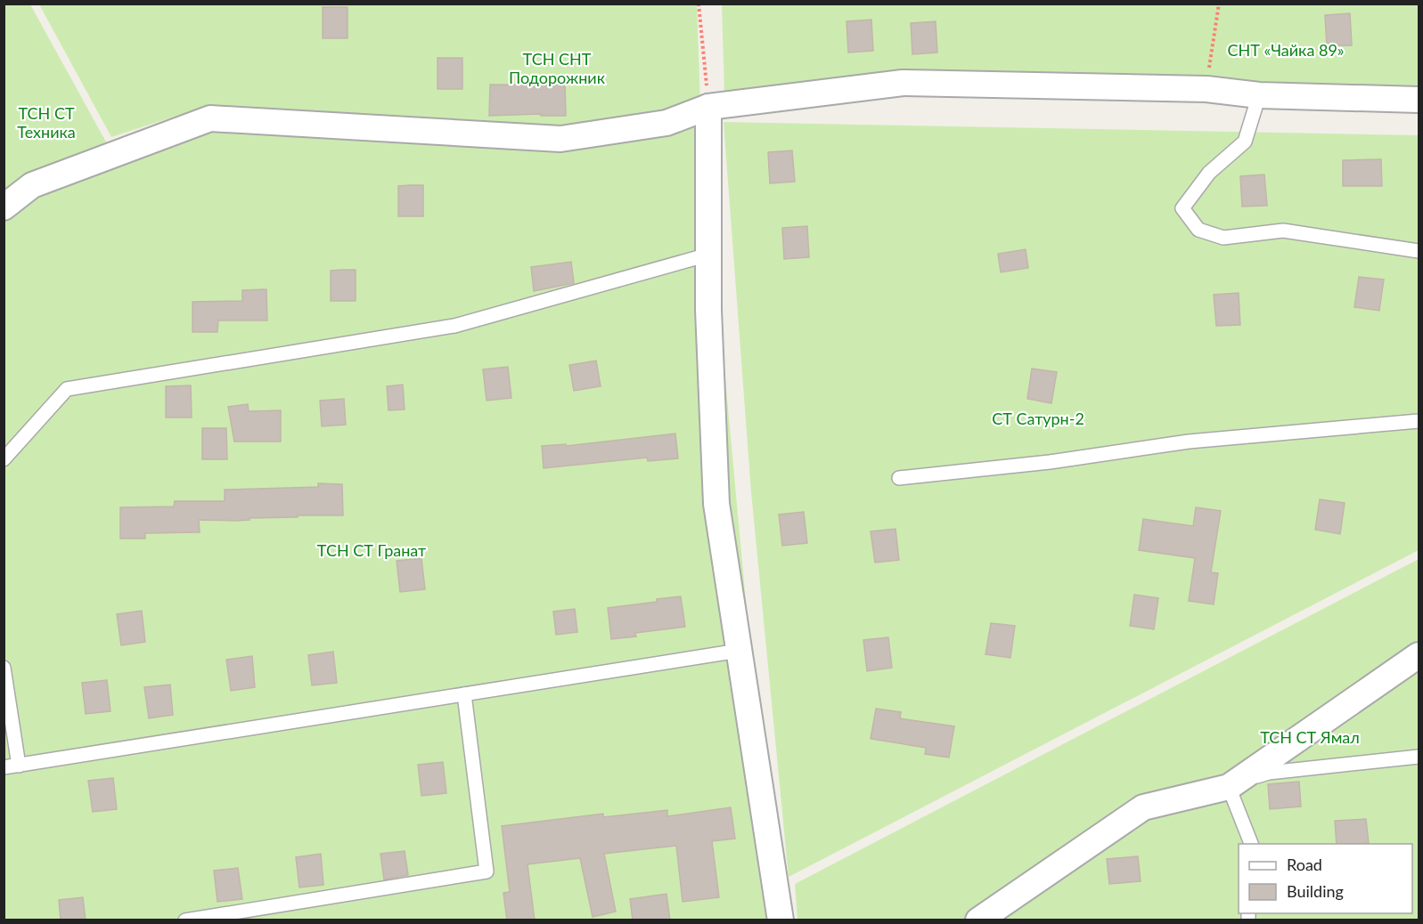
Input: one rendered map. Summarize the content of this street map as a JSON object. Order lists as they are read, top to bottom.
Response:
{
  "parks": [
    "СНТ «Чайка 89»",
    "ТСН СНТ Подорожник",
    "ТСН СТ Техника",
    "СТ Сатурн-2",
    "ТСН СТ Гранат",
    "ТСН СТ Ямал"
  ],
  "legend": ["Road", "Building"]
}
